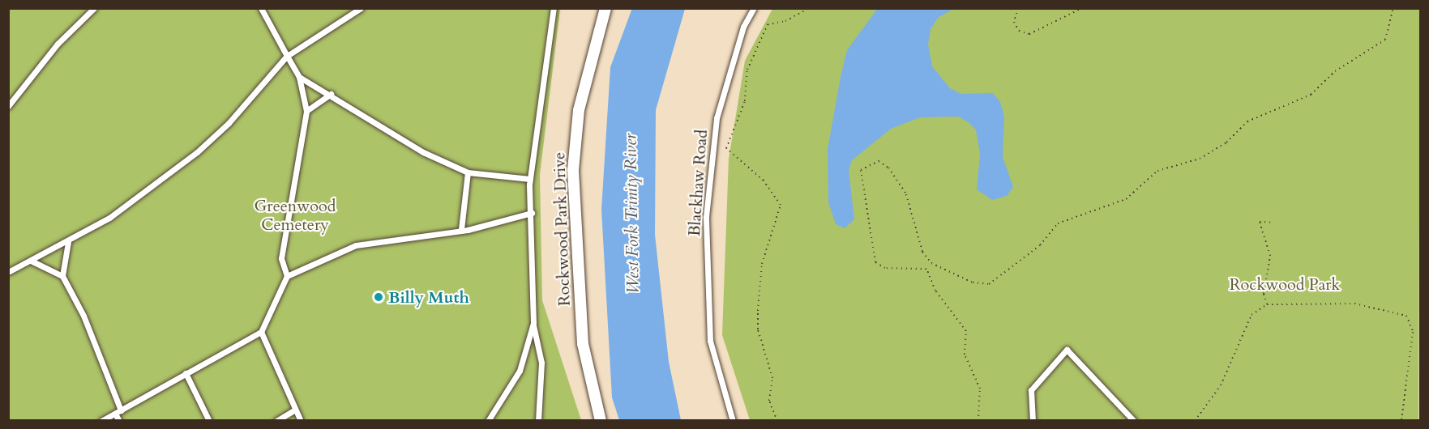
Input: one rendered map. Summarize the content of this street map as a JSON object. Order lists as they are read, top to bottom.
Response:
{
  "streets": {
    "street": ["Rockwood Park Drive"],
    "lane": ["Blackhaw Road"]
  },
  "water": ["West Fork Trinity River"],
  "parks": ["Greenwood Cemetery", "Rockwood Park"],
  "places": ["Billy Muth"]
}
